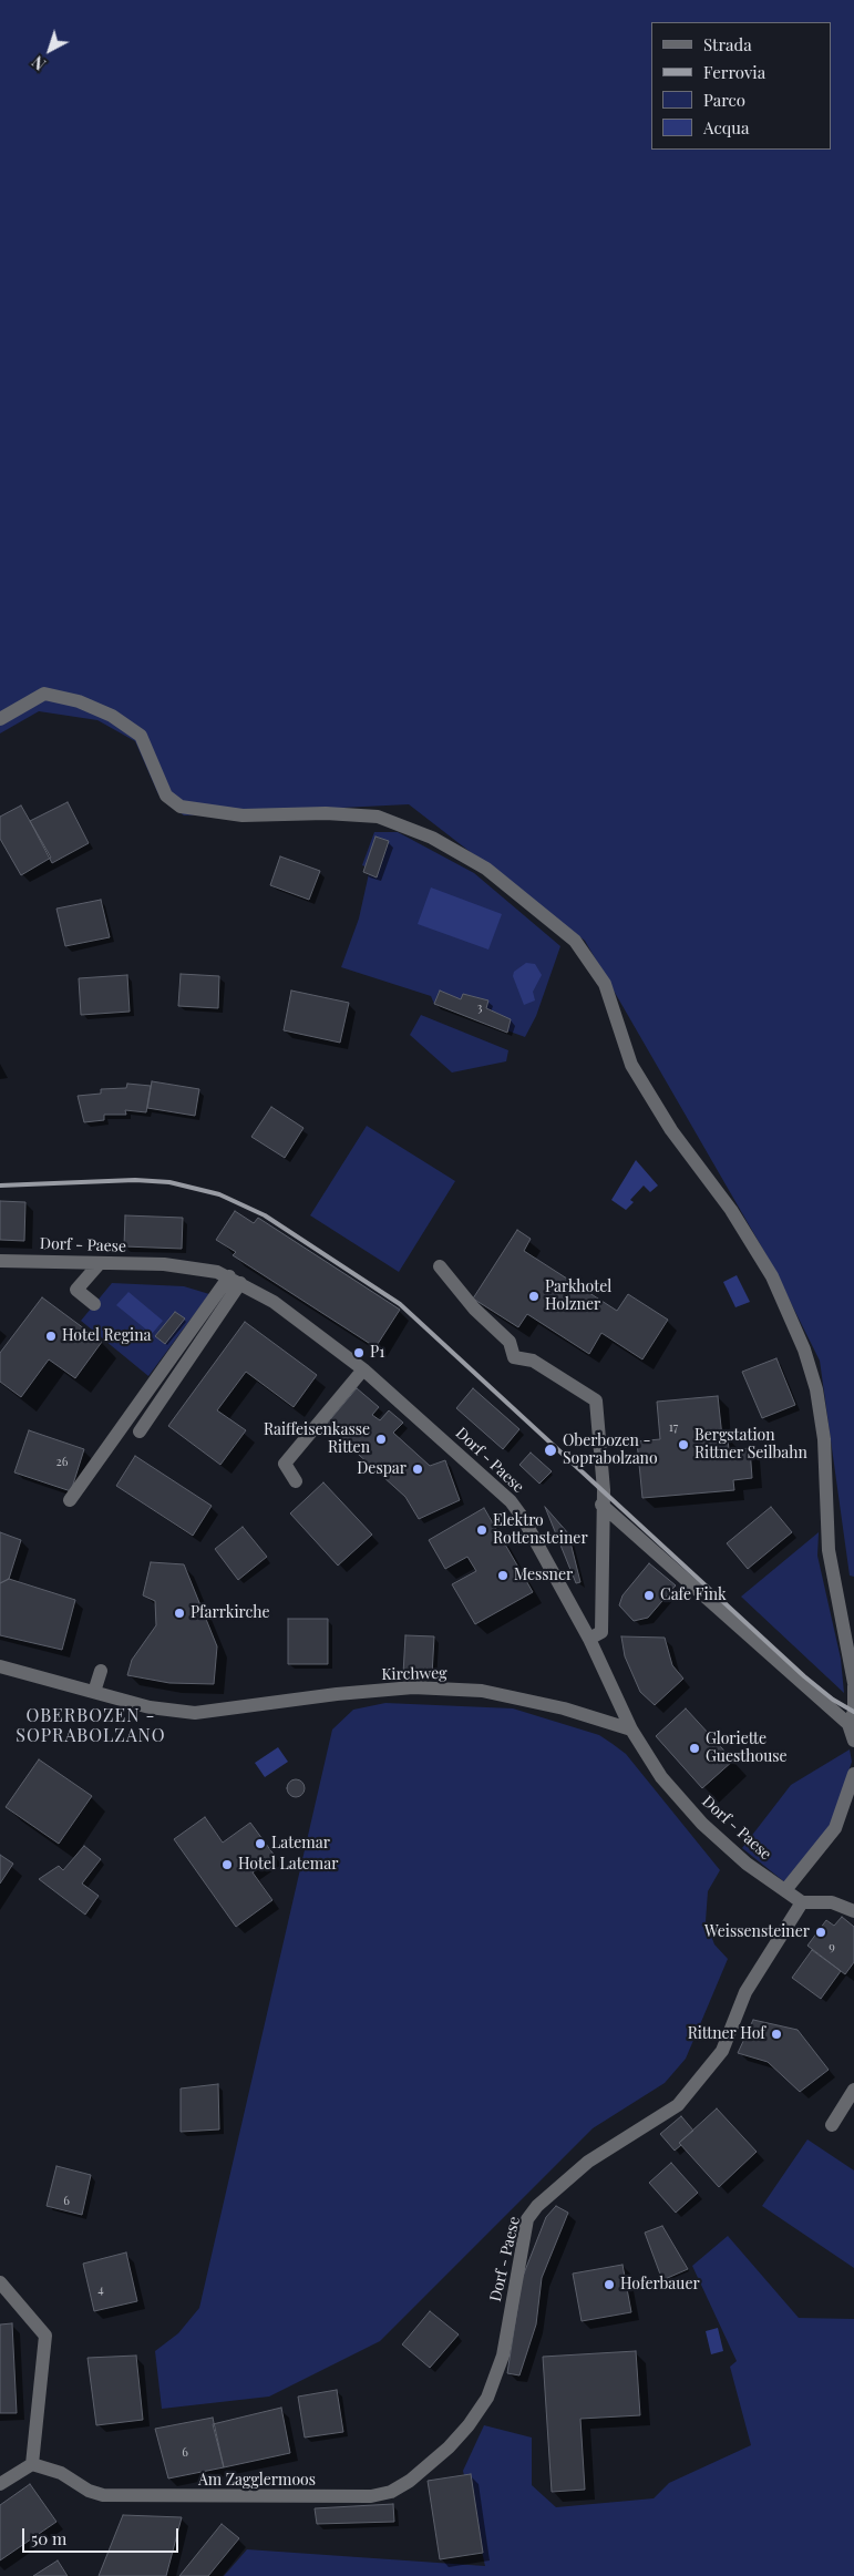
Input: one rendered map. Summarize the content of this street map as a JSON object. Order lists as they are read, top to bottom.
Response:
{
  "streets": {
    "street": ["Dorf - Paese", "Kirchweg", "Am Zagglermoos"]
  },
  "crossings": [
    ["Dorf - Paese", "Kirchweg"],
    ["Dorf - Paese", "Am Zagglermoos"]
  ],
  "districts": ["OBERBOZEN - SOPRABOLZANO"],
  "places": [
    "Parkhotel Holzner",
    "Hotel Regina",
    "P1",
    "Raiffeisenkasse Ritten",
    "Bergstation Rittner Seilbahn",
    "Oberbozen - Soprabolzano",
    "Despar",
    "Elektro Rottensteiner",
    "Messner",
    "Cafe Fink",
    "Pfarrkirche",
    "Gloriette Guesthouse",
    "Latemar",
    "Hotel Latemar",
    "Weissensteiner",
    "Rittner Hof",
    "Hoferbauer"
  ],
  "house_numbers": [
    "3",
    "17",
    "26",
    "9",
    "6",
    "4",
    "6"
  ],
  "legend": [
    "Strada",
    "Ferrovia",
    "Parco",
    "Acqua"
  ],
  "scale_bar": "50 m",
  "north": "bottom left"
}
